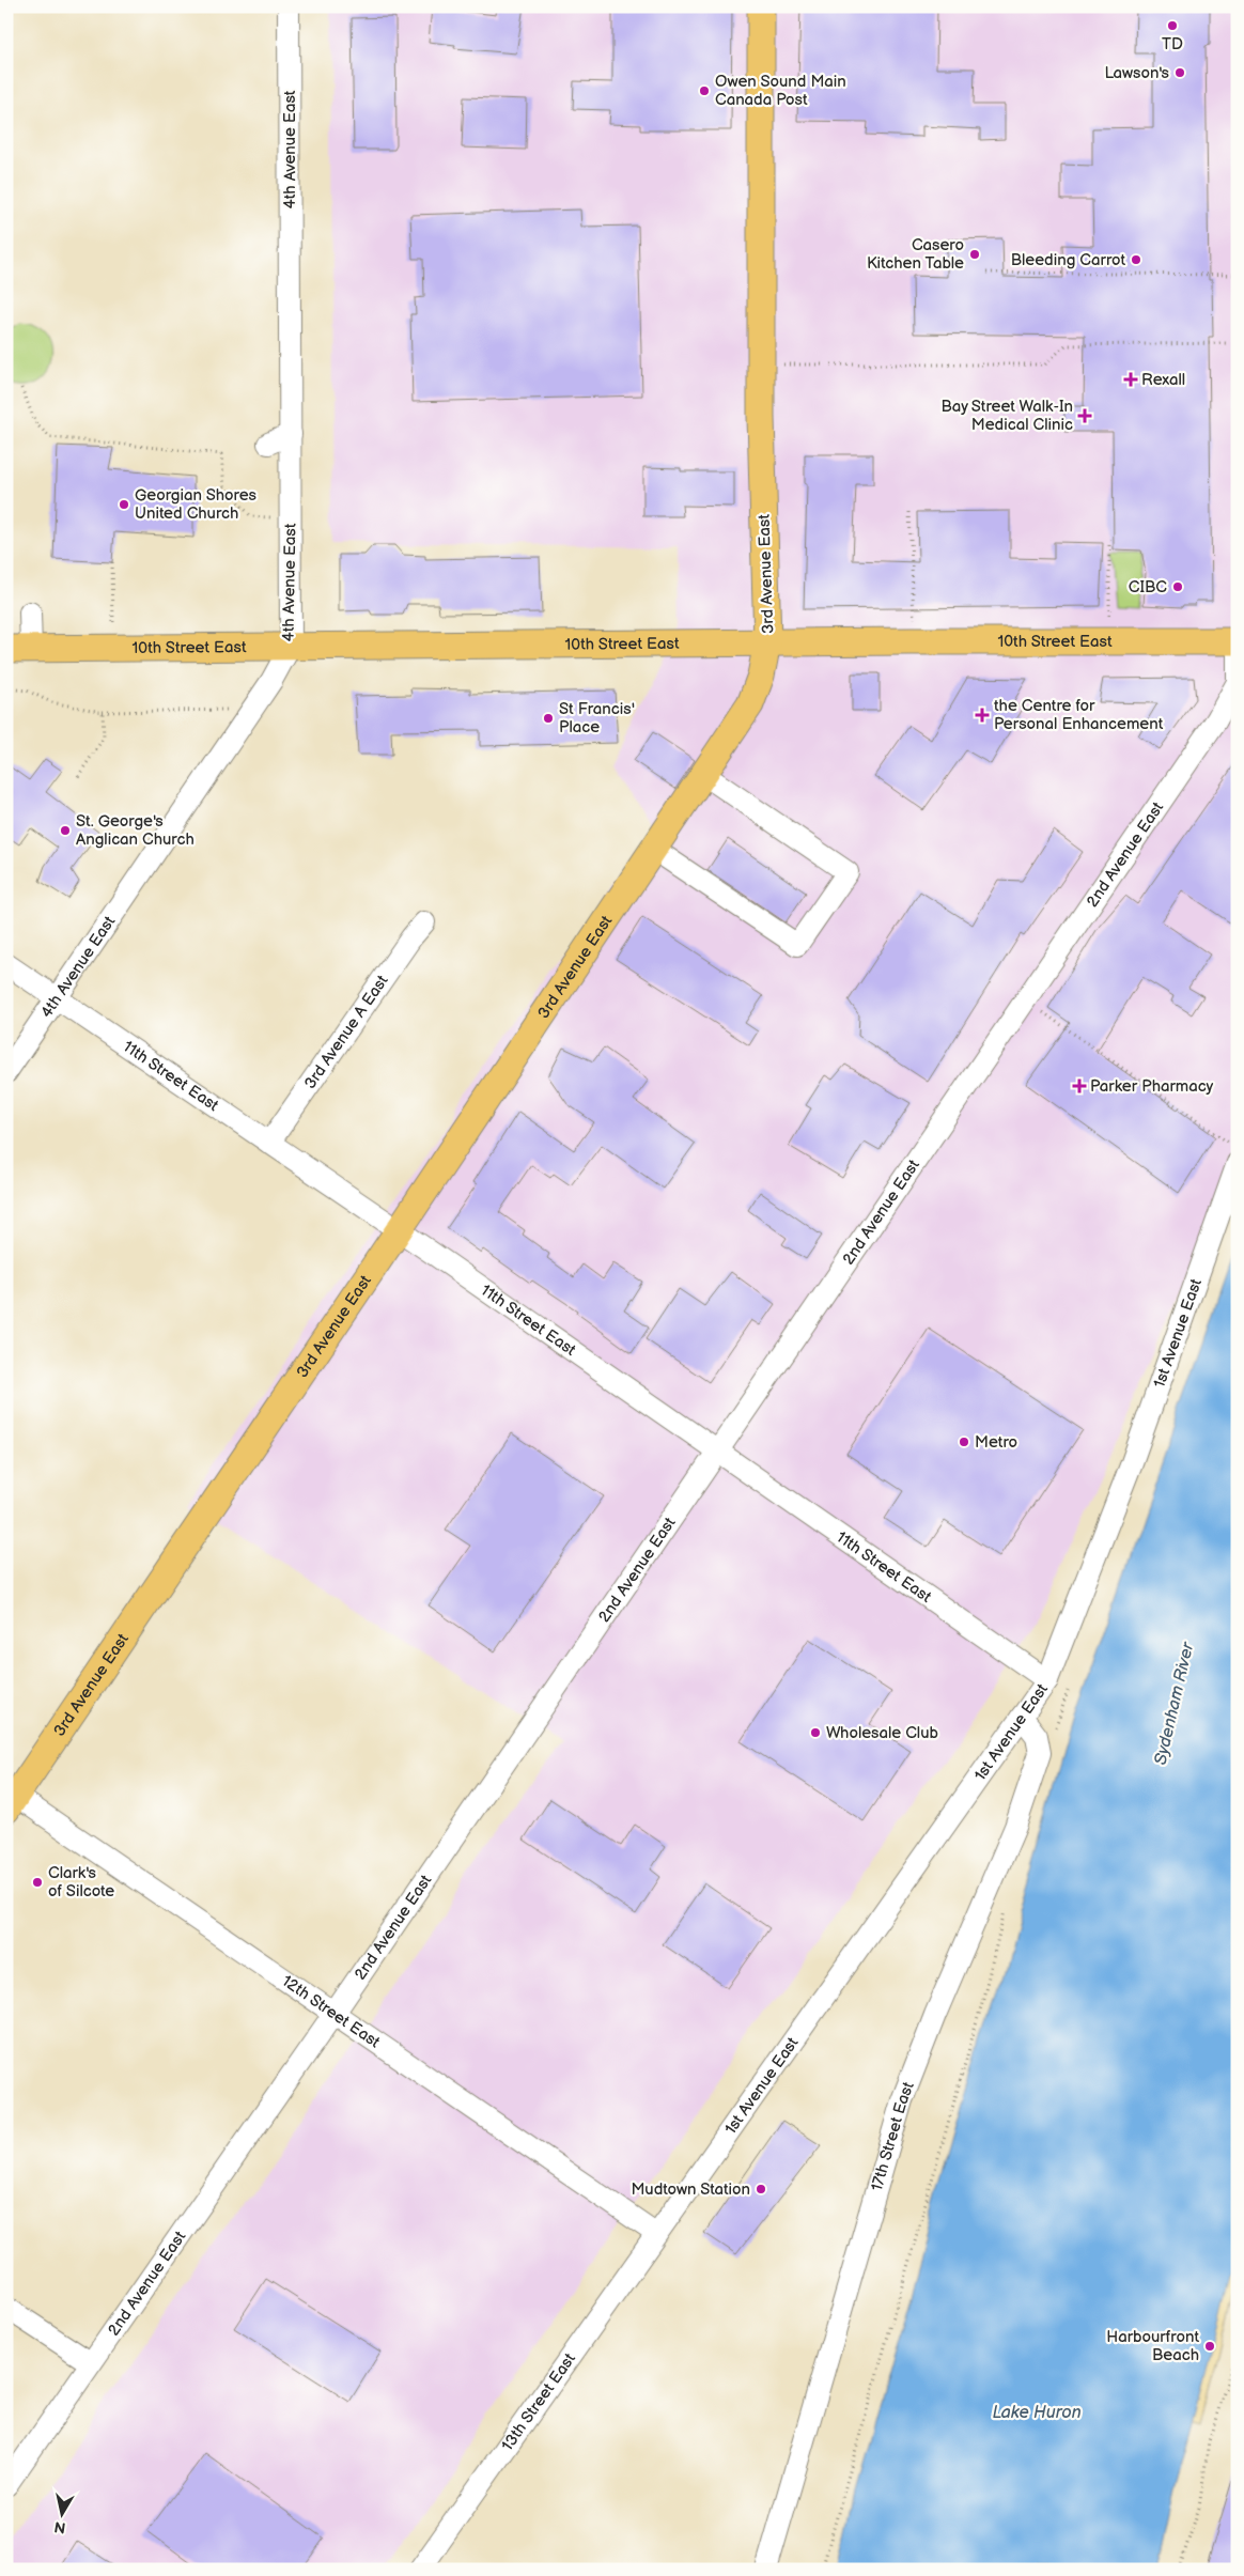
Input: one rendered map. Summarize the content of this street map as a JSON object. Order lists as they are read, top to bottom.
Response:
{
  "streets": {
    "main road": ["3rd Avenue East", "10th Street East"],
    "street": [
      "4th Avenue East",
      "2nd Avenue East",
      "3rd Avenue A East",
      "11th Street East",
      "1st Avenue East",
      "12th Street East",
      "17th Street East",
      "13th Street East"
    ]
  },
  "crossings": [
    ["4th Avenue East", "10th Street East"],
    ["4th Avenue East", "11th Street East"],
    ["3rd Avenue East", "10th Street East"],
    ["3rd Avenue East", "11th Street East"],
    ["3rd Avenue East", "12th Street East"],
    ["10th Street East", "2nd Avenue East"],
    ["2nd Avenue East", "11th Street East"],
    ["2nd Avenue East", "12th Street East"],
    ["3rd Avenue A East", "11th Street East"],
    ["11th Street East", "1st Avenue East"],
    ["1st Avenue East", "12th Street East"],
    ["1st Avenue East", "17th Street East"],
    ["1st Avenue East", "13th Street East"],
    ["12th Street East", "13th Street East"]
  ],
  "water": ["Sydenham River", "Lake Huron"],
  "places": {
    "other": [
      "TD",
      "Lawson's",
      "Owen Sound Main Canada Post",
      "Casero Kitchen Table",
      "Bleeding Carrot",
      "Georgian Shores United Church",
      "CIBC",
      "St Francis' Place",
      "St. George's Anglican Church",
      "Metro",
      "Wholesale Club",
      "Clark's of Silcote",
      "Mudtown Station",
      "Harbourfront Beach"
    ],
    "health": [
      "Rexall",
      "Bay Street Walk-In Medical Clinic",
      "the Centre for Personal Enhancement",
      "Parker Pharmacy"
    ]
  },
  "north": "bottom"
}
